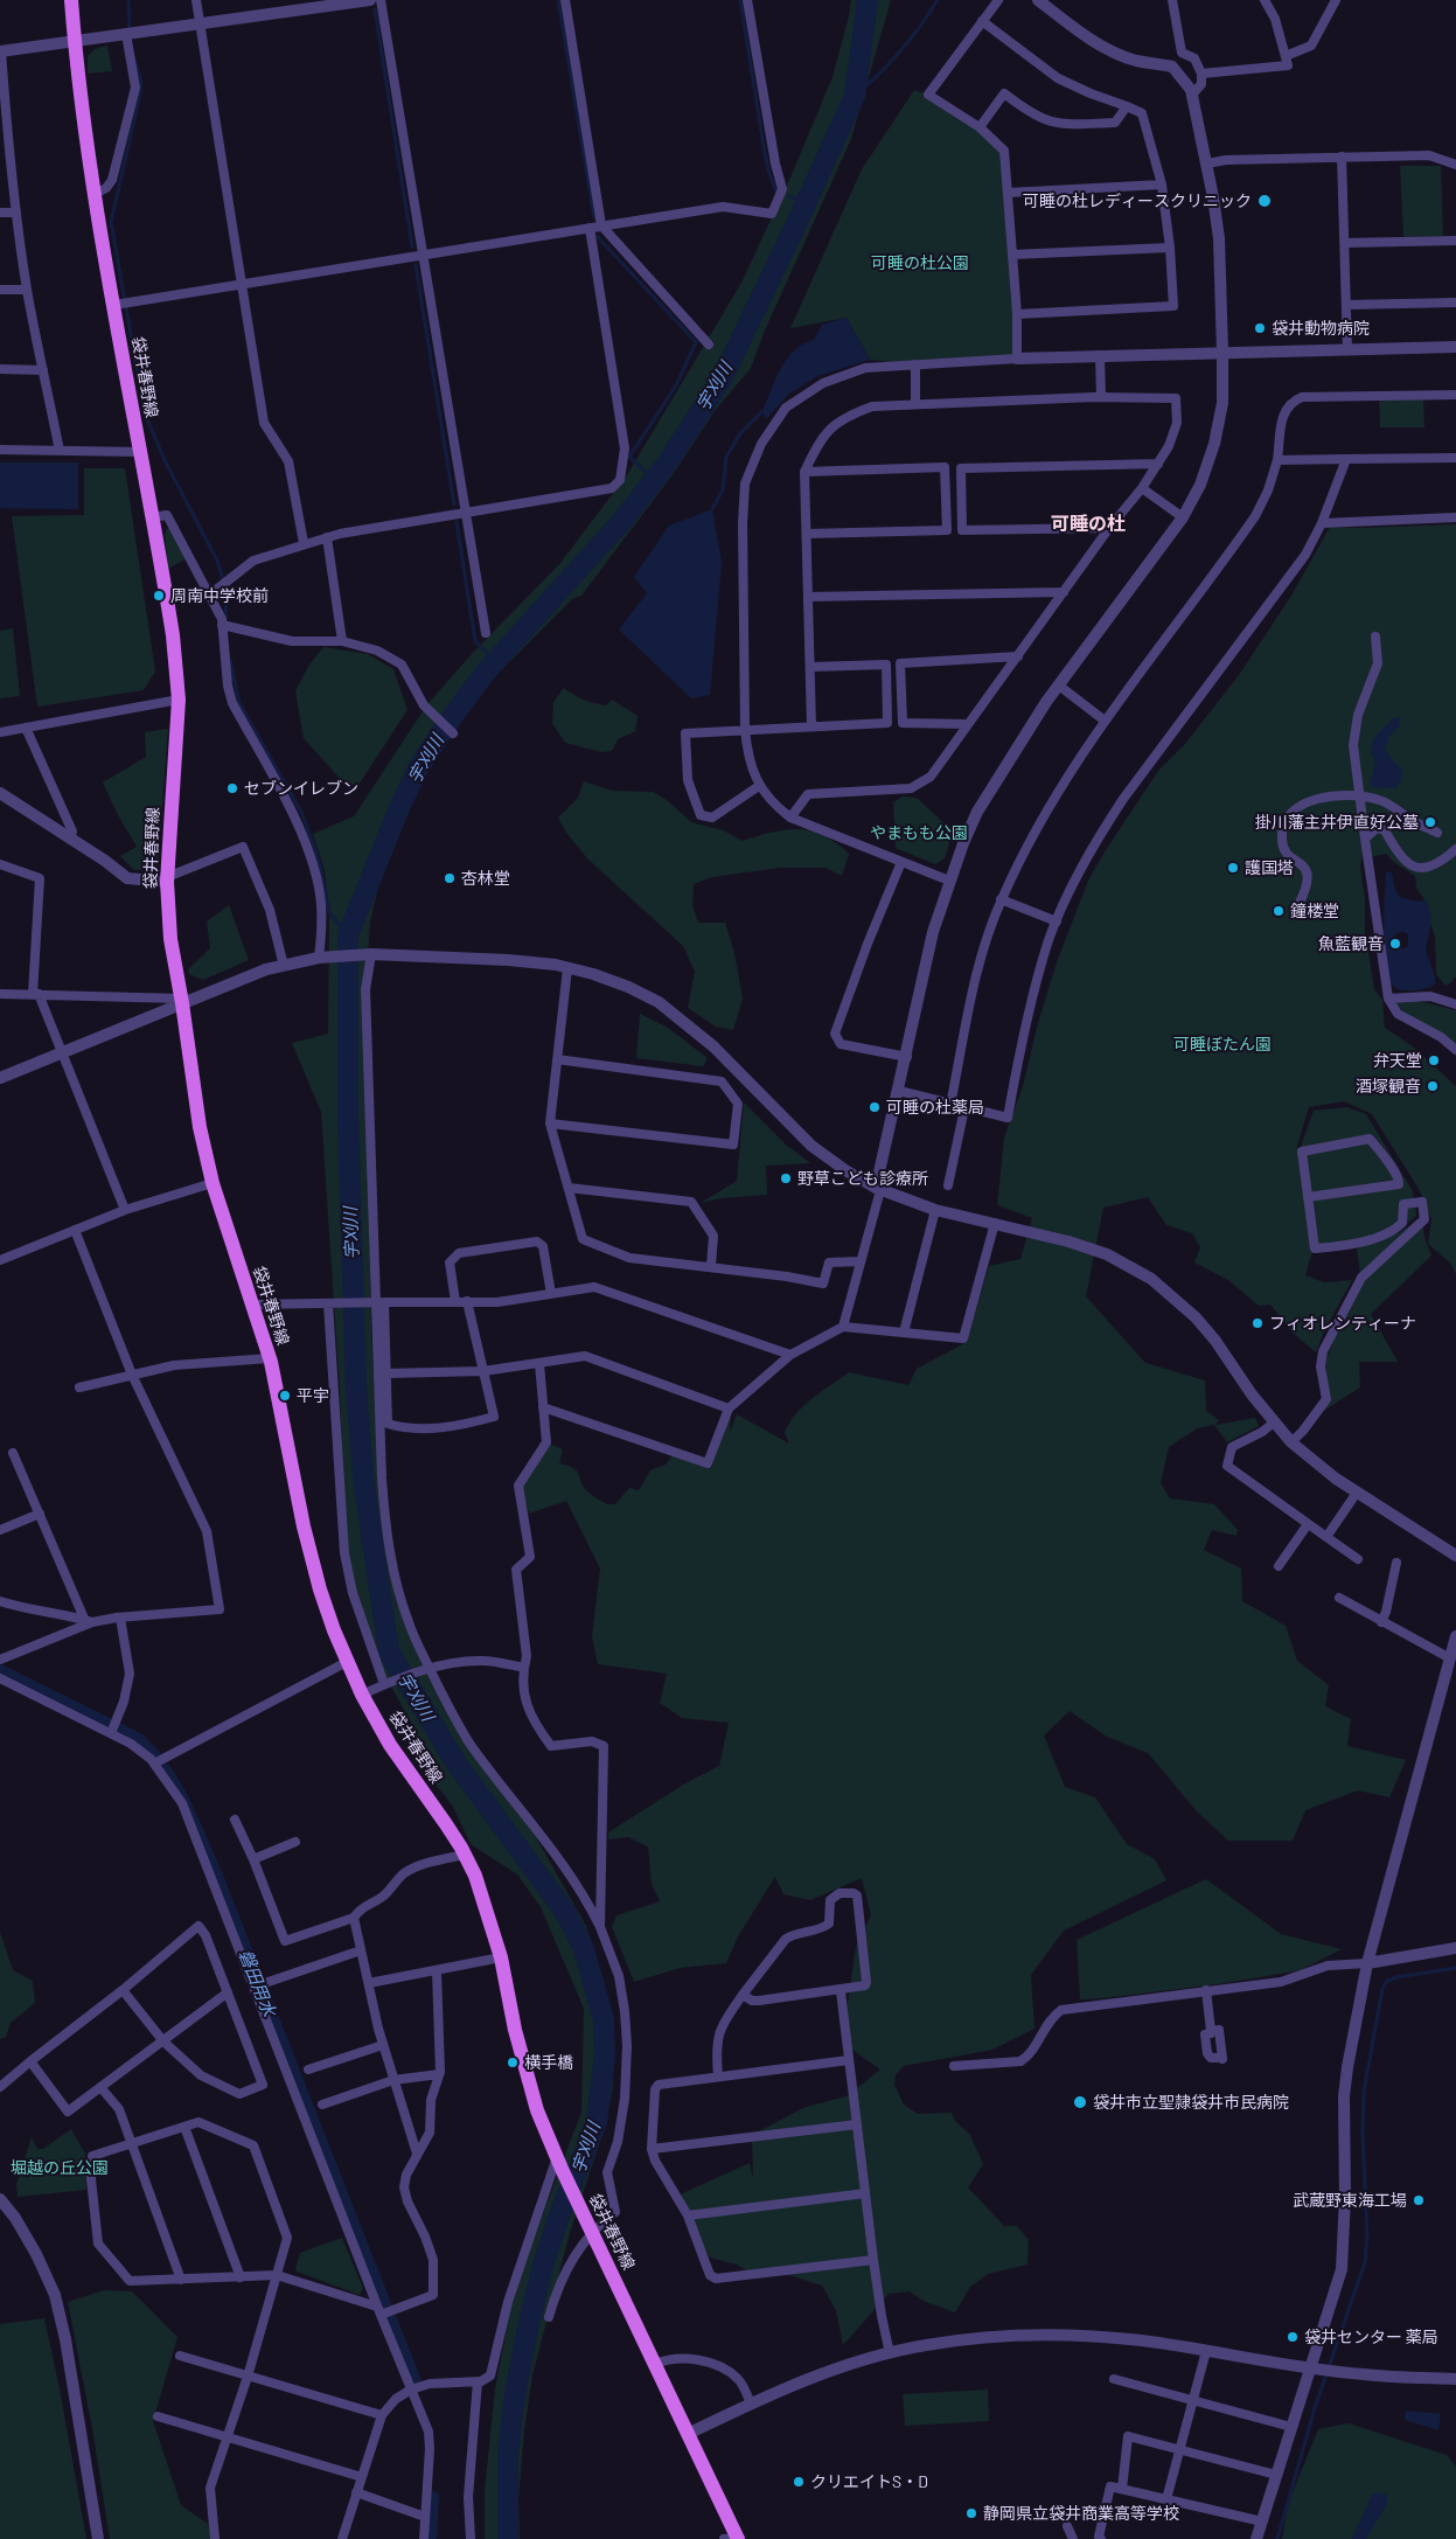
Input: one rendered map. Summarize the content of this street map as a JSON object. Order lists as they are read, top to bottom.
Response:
{
  "streets": {
    "main road": ["袋井春野線"]
  },
  "districts": ["可睡の杜"],
  "water": ["宇刈川", "磐田用水"],
  "parks": [
    "可睡の杜公園",
    "やまもも公園",
    "可睡ぼたん園",
    "堀越の丘公園"
  ],
  "places": [
    "可睡の杜レディースクリニック",
    "袋井動物病院",
    "周南中学校前",
    "セブンイレブン",
    "掛川藩主井伊直好公墓",
    "護国塔",
    "杏林堂",
    "鐘楼堂",
    "魚藍観音",
    "弁天堂",
    "酒塚観音",
    "可睡の杜薬局",
    "野草こども診療所",
    "フィオレンティーナ",
    "平宇",
    "横手橋",
    "袋井市立聖隷袋井市民病院",
    "武蔵野東海工場",
    "袋井センター 薬局",
    "クリエイトS・D",
    "静岡県立袋井商業高等学校"
  ]
}
